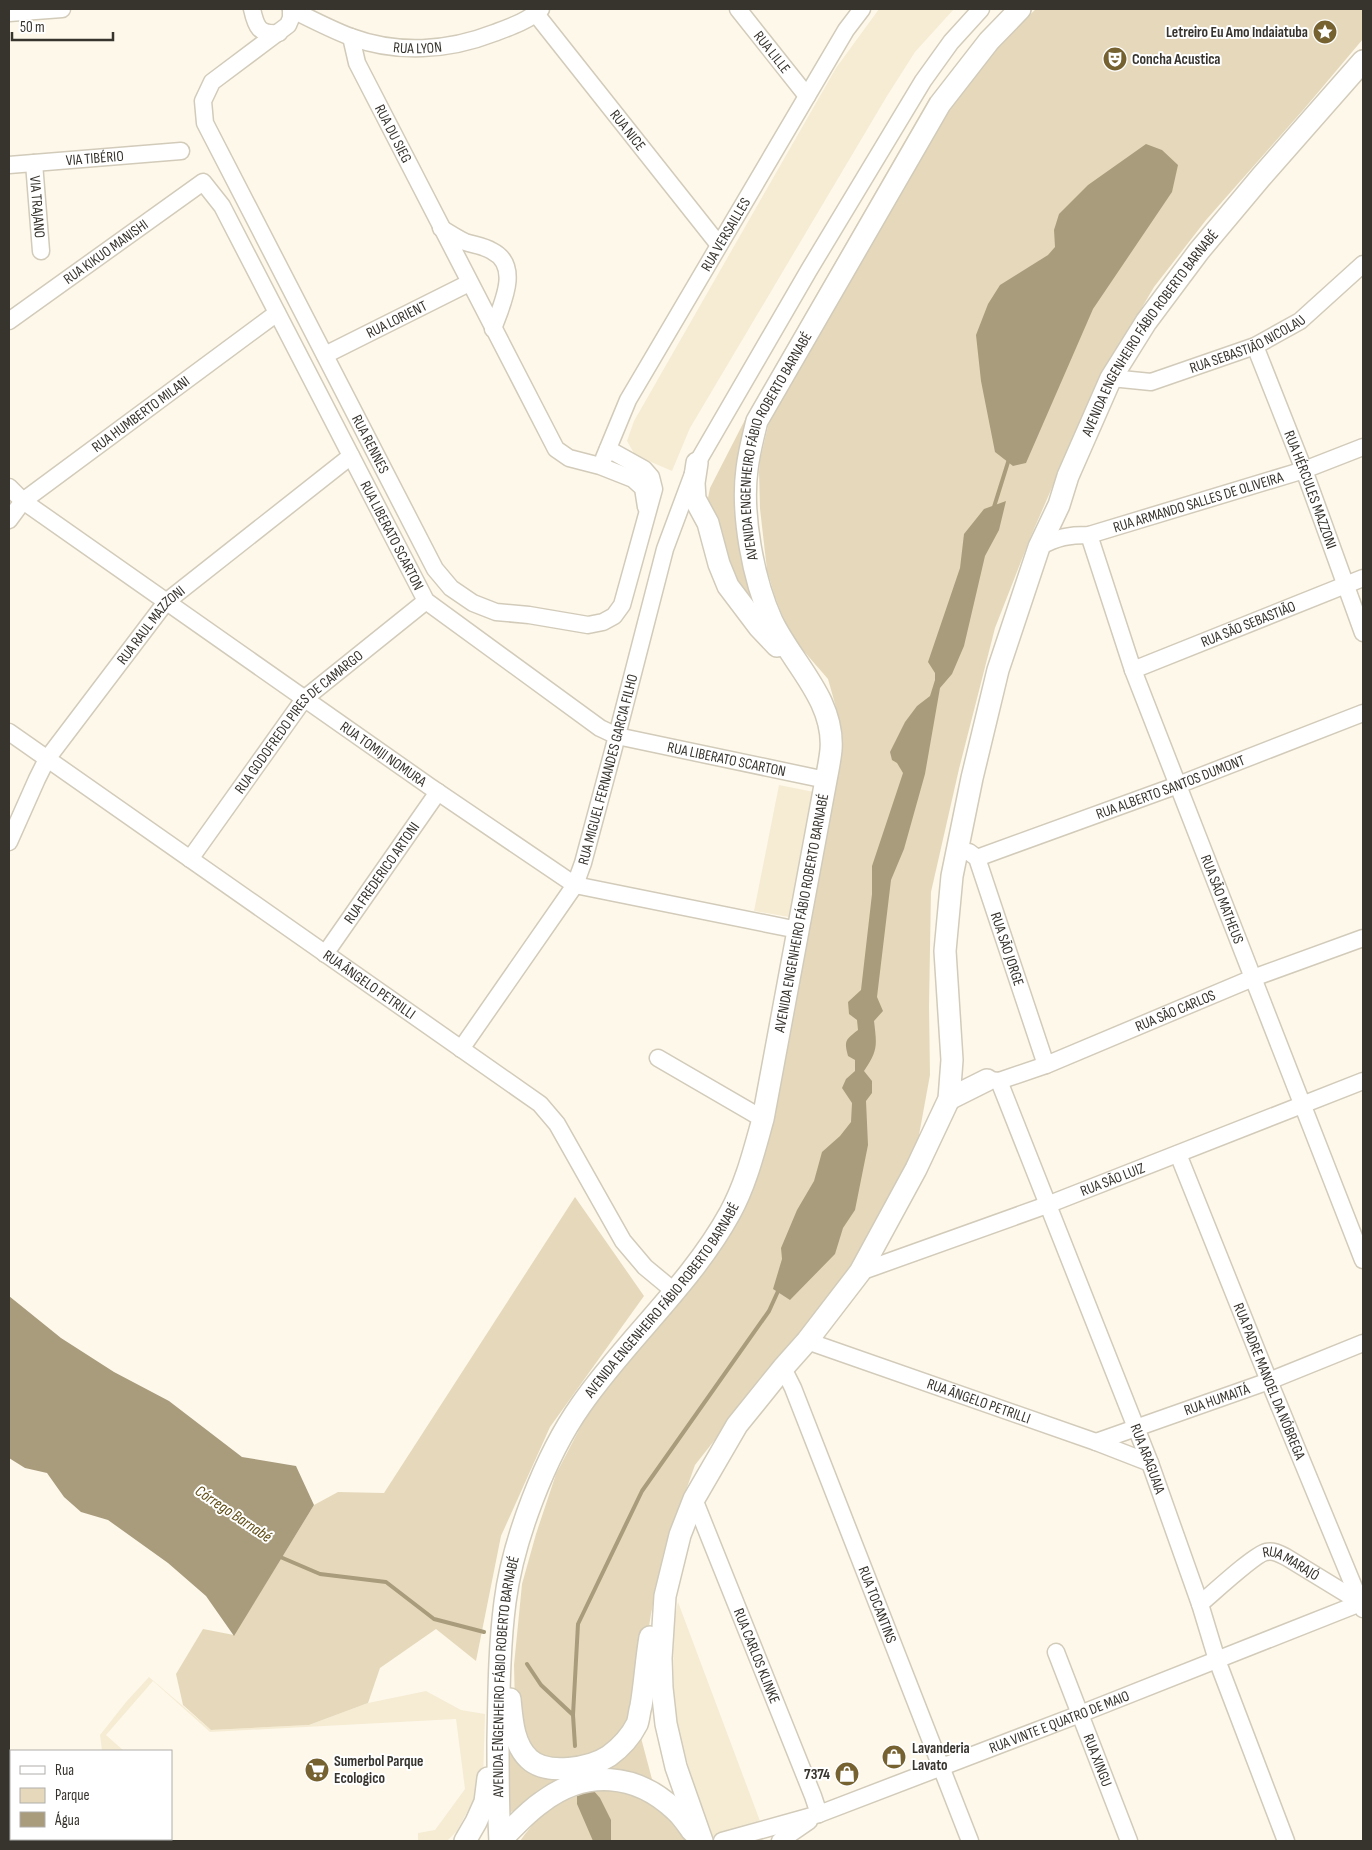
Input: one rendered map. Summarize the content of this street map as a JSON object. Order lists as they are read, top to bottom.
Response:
{
  "streets": {
    "main road": ["AVENIDA ENGENHEIRO FÁBIO ROBERTO BARNABÉ"],
    "street": [
      "RUA LYON",
      "RUA LILLE",
      "RUA NICE",
      "RUA DU SIEG",
      "VIA TIBÉRIO",
      "VIA TRAJANO",
      "RUA VERSAILLES",
      "RUA KIKUO MANISHI",
      "RUA LORIENT",
      "RUA SEBASTIÃO NICOLAU",
      "RUA HUMBERTO MILANI",
      "RUA RENNES",
      "RUA HÉRCULES MAZZONI",
      "RUA ARMANDO SALLES DE OLIVEIRA",
      "RUA LIBERATO SCARTON",
      "RUA SÃO SEBASTIÃO",
      "RUA RAUL MAZZONI",
      "RUA GODOFREDO PIRES DE CAMARGO",
      "RUA TOMIJI NOMURA",
      "RUA MIGUEL FERNANDES GARCIA FILHO",
      "RUA ALBERTO SANTOS DUMONT",
      "RUA FREDERICO ARTONI",
      "RUA SÃO MATHEUS",
      "RUA SÃO JORGE",
      "RUA ÂNGELO PETRILLI",
      "RUA SÃO CARLOS",
      "RUA SÃO LUIZ",
      "RUA PADRE MANOEL DA NÓBREGA",
      "RUA HUMAITÁ",
      "RUA ARAGUAIA",
      "RUA MARAJÓ",
      "RUA TOCANTINS",
      "RUA CARLOS KLINKE",
      "RUA VINTE E QUATRO DE MAIO",
      "RUA XINGU"
    ]
  },
  "crossings": [
    ["RUA LYON", "RUA NICE"],
    ["RUA LYON", "RUA DU SIEG"],
    ["RUA LYON", "RUA RENNES"],
    ["RUA LILLE", "RUA VERSAILLES"],
    ["RUA NICE", "RUA VERSAILLES"],
    ["RUA DU SIEG", "RUA VERSAILLES"],
    ["RUA DU SIEG", "RUA LORIENT"],
    ["RUA DU SIEG", "RUA RENNES"],
    ["VIA TIBÉRIO", "VIA TRAJANO"],
    ["RUA VERSAILLES", "RUA RENNES"],
    ["RUA KIKUO MANISHI", "RUA LIBERATO SCARTON"],
    ["RUA LORIENT", "RUA RENNES"],
    ["AVENIDA ENGENHEIRO FÁBIO ROBERTO BARNABÉ", "RUA SEBASTIÃO NICOLAU"],
    ["AVENIDA ENGENHEIRO FÁBIO ROBERTO BARNABÉ", "RUA ARMANDO SALLES DE OLIVEIRA"],
    ["AVENIDA ENGENHEIRO FÁBIO ROBERTO BARNABÉ", "RUA LIBERATO SCARTON"],
    ["AVENIDA ENGENHEIRO FÁBIO ROBERTO BARNABÉ", "RUA TOMIJI NOMURA"],
    ["AVENIDA ENGENHEIRO FÁBIO ROBERTO BARNABÉ", "RUA ÂNGELO PETRILLI"],
    ["AVENIDA ENGENHEIRO FÁBIO ROBERTO BARNABÉ", "RUA SÃO LUIZ"],
    ["AVENIDA ENGENHEIRO FÁBIO ROBERTO BARNABÉ", "RUA TOCANTINS"],
    ["AVENIDA ENGENHEIRO FÁBIO ROBERTO BARNABÉ", "RUA CARLOS KLINKE"],
    ["RUA SEBASTIÃO NICOLAU", "RUA HÉRCULES MAZZONI"],
    ["RUA HUMBERTO MILANI", "RUA LIBERATO SCARTON"],
    ["RUA HUMBERTO MILANI", "RUA TOMIJI NOMURA"],
    ["RUA HÉRCULES MAZZONI", "RUA ARMANDO SALLES DE OLIVEIRA"],
    ["RUA HÉRCULES MAZZONI", "RUA SÃO SEBASTIÃO"],
    ["RUA ARMANDO SALLES DE OLIVEIRA", "RUA SÃO MATHEUS"],
    ["RUA LIBERATO SCARTON", "RUA RAUL MAZZONI"],
    ["RUA LIBERATO SCARTON", "RUA GODOFREDO PIRES DE CAMARGO"],
    ["RUA LIBERATO SCARTON", "RUA MIGUEL FERNANDES GARCIA FILHO"],
    ["RUA SÃO SEBASTIÃO", "RUA SÃO MATHEUS"],
    ["RUA RAUL MAZZONI", "RUA TOMIJI NOMURA"],
    ["RUA RAUL MAZZONI", "RUA ÂNGELO PETRILLI"],
    ["RUA GODOFREDO PIRES DE CAMARGO", "RUA TOMIJI NOMURA"],
    ["RUA GODOFREDO PIRES DE CAMARGO", "RUA ÂNGELO PETRILLI"],
    ["RUA TOMIJI NOMURA", "RUA MIGUEL FERNANDES GARCIA FILHO"],
    ["RUA TOMIJI NOMURA", "RUA FREDERICO ARTONI"],
    ["RUA MIGUEL FERNANDES GARCIA FILHO", "RUA ÂNGELO PETRILLI"],
    ["RUA ALBERTO SANTOS DUMONT", "RUA SÃO MATHEUS"],
    ["RUA ALBERTO SANTOS DUMONT", "RUA SÃO JORGE"],
    ["RUA FREDERICO ARTONI", "RUA ÂNGELO PETRILLI"],
    ["RUA SÃO MATHEUS", "RUA SÃO CARLOS"],
    ["RUA SÃO MATHEUS", "RUA SÃO LUIZ"],
    ["RUA SÃO JORGE", "RUA SÃO CARLOS"],
    ["RUA ÂNGELO PETRILLI", "RUA HUMAITÁ"],
    ["RUA ÂNGELO PETRILLI", "RUA ARAGUAIA"],
    ["RUA SÃO CARLOS", "RUA ARAGUAIA"],
    ["RUA SÃO LUIZ", "RUA PADRE MANOEL DA NÓBREGA"],
    ["RUA SÃO LUIZ", "RUA ARAGUAIA"],
    ["RUA PADRE MANOEL DA NÓBREGA", "RUA HUMAITÁ"],
    ["RUA PADRE MANOEL DA NÓBREGA", "RUA MARAJÓ"],
    ["RUA PADRE MANOEL DA NÓBREGA", "RUA VINTE E QUATRO DE MAIO"],
    ["RUA HUMAITÁ", "RUA ARAGUAIA"],
    ["RUA ARAGUAIA", "RUA MARAJÓ"],
    ["RUA ARAGUAIA", "RUA VINTE E QUATRO DE MAIO"],
    ["RUA MARAJÓ", "RUA VINTE E QUATRO DE MAIO"],
    ["RUA TOCANTINS", "RUA VINTE E QUATRO DE MAIO"],
    ["RUA CARLOS KLINKE", "RUA VINTE E QUATRO DE MAIO"],
    ["RUA VINTE E QUATRO DE MAIO", "RUA XINGU"]
  ],
  "water": ["Córrego Barnabé"],
  "places": {
    "place": ["Letreiro Eu Amo Indaiatuba"],
    "theatre": ["Concha Acustica"],
    "shop": ["Lavanderia Lavato", "7374"],
    "supermarket": ["Sumerbol Parque Ecologico"]
  },
  "legend": ["Rua", "Parque", "Água"],
  "scale_bar": "50 m"
}
